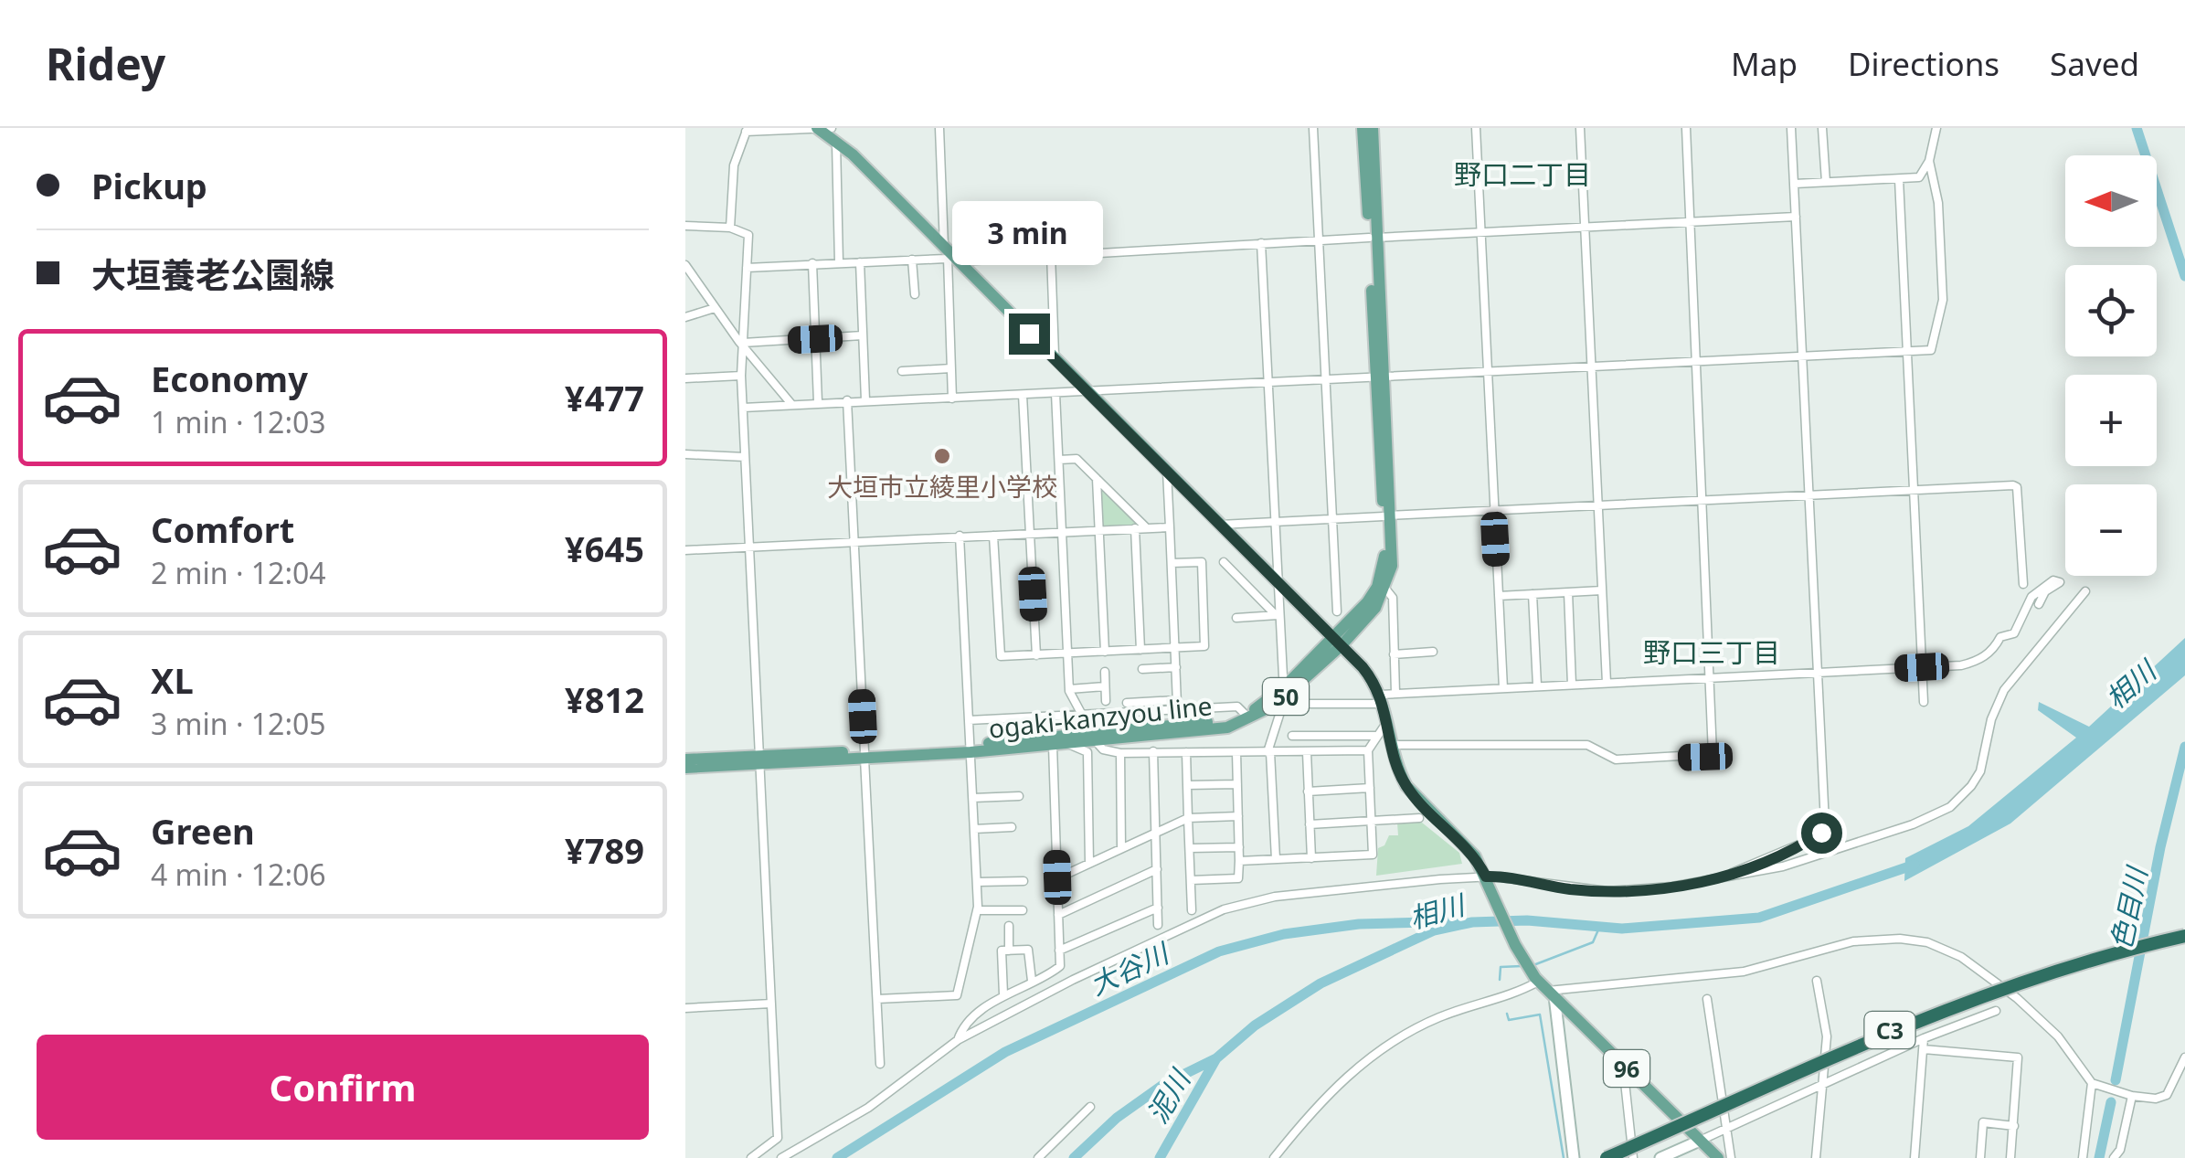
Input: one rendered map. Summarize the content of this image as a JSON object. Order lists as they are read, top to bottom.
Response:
{
  "streets": {
    "highway": ["C3"],
    "main road": ["50", "ogaki-kanzyou line", "96"]
  },
  "crossings": [
    ["ogaki-kanzyou line", "96"]
  ],
  "districts": ["野口二丁目", "野口三丁目"],
  "water": [
    "相川",
    "色目川",
    "大谷川",
    "泥川"
  ],
  "places": ["大垣市立綾里小学校"],
  "north": "left",
  "page": {
    "header": "Ridey",
    "nav": ["Map", "Directions", "Saved"],
    "banner": ["Pickup", "大垣養老公園線"],
    "map_buttons": ["+", "−"],
    "bubble": "3 min",
    "list": [
      {
        "name": "Economy",
        "note": "1 min · 12:03",
        "value": "¥477"
      },
      {
        "name": "Comfort",
        "note": "2 min · 12:04",
        "value": "¥645"
      },
      {
        "name": "XL",
        "note": "3 min · 12:05",
        "value": "¥812"
      },
      {
        "name": "Green",
        "note": "4 min · 12:06",
        "value": "¥789"
      }
    ],
    "buttons": "Confirm"
  }
}
